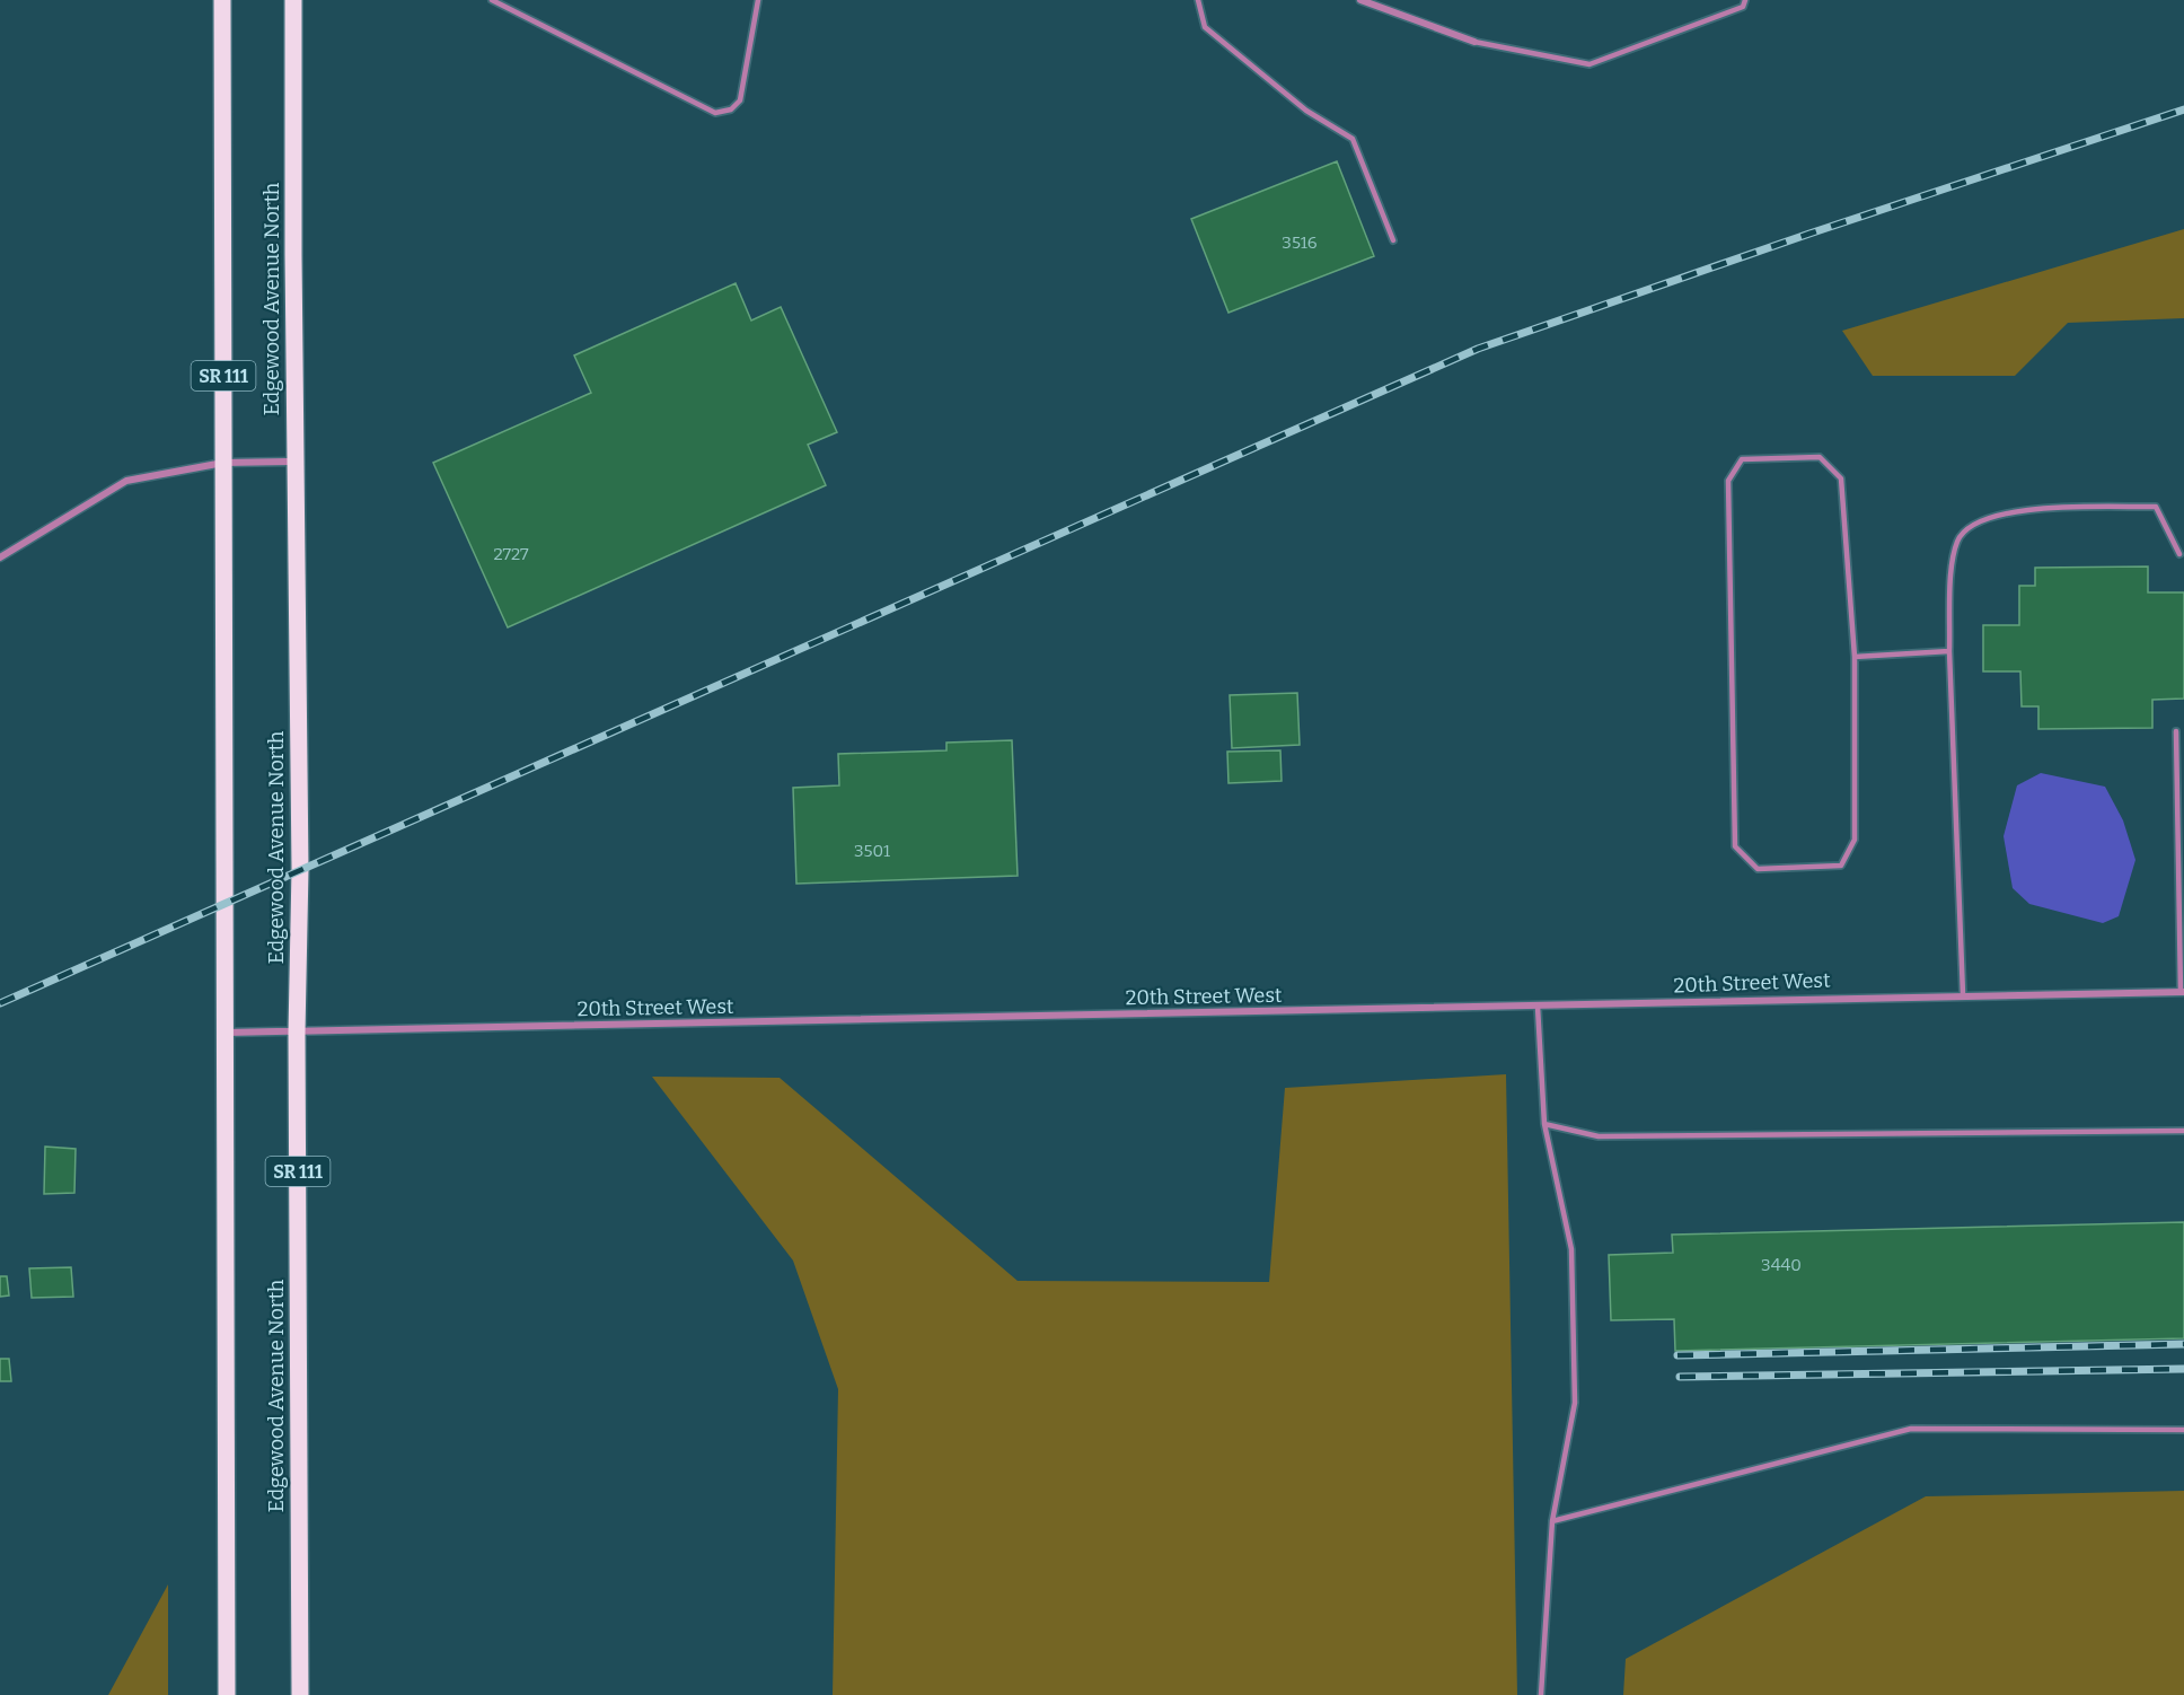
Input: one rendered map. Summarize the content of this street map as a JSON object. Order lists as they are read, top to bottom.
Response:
{
  "streets": {
    "main road": ["Edgewood Avenue North", "SR 111"],
    "street": ["20th Street West"]
  },
  "crossings": [
    ["Edgewood Avenue North", "20th Street West"],
    ["SR 111", "20th Street West"]
  ],
  "house_numbers": [
    "3516",
    "2727",
    "3501",
    "3440"
  ]
}
